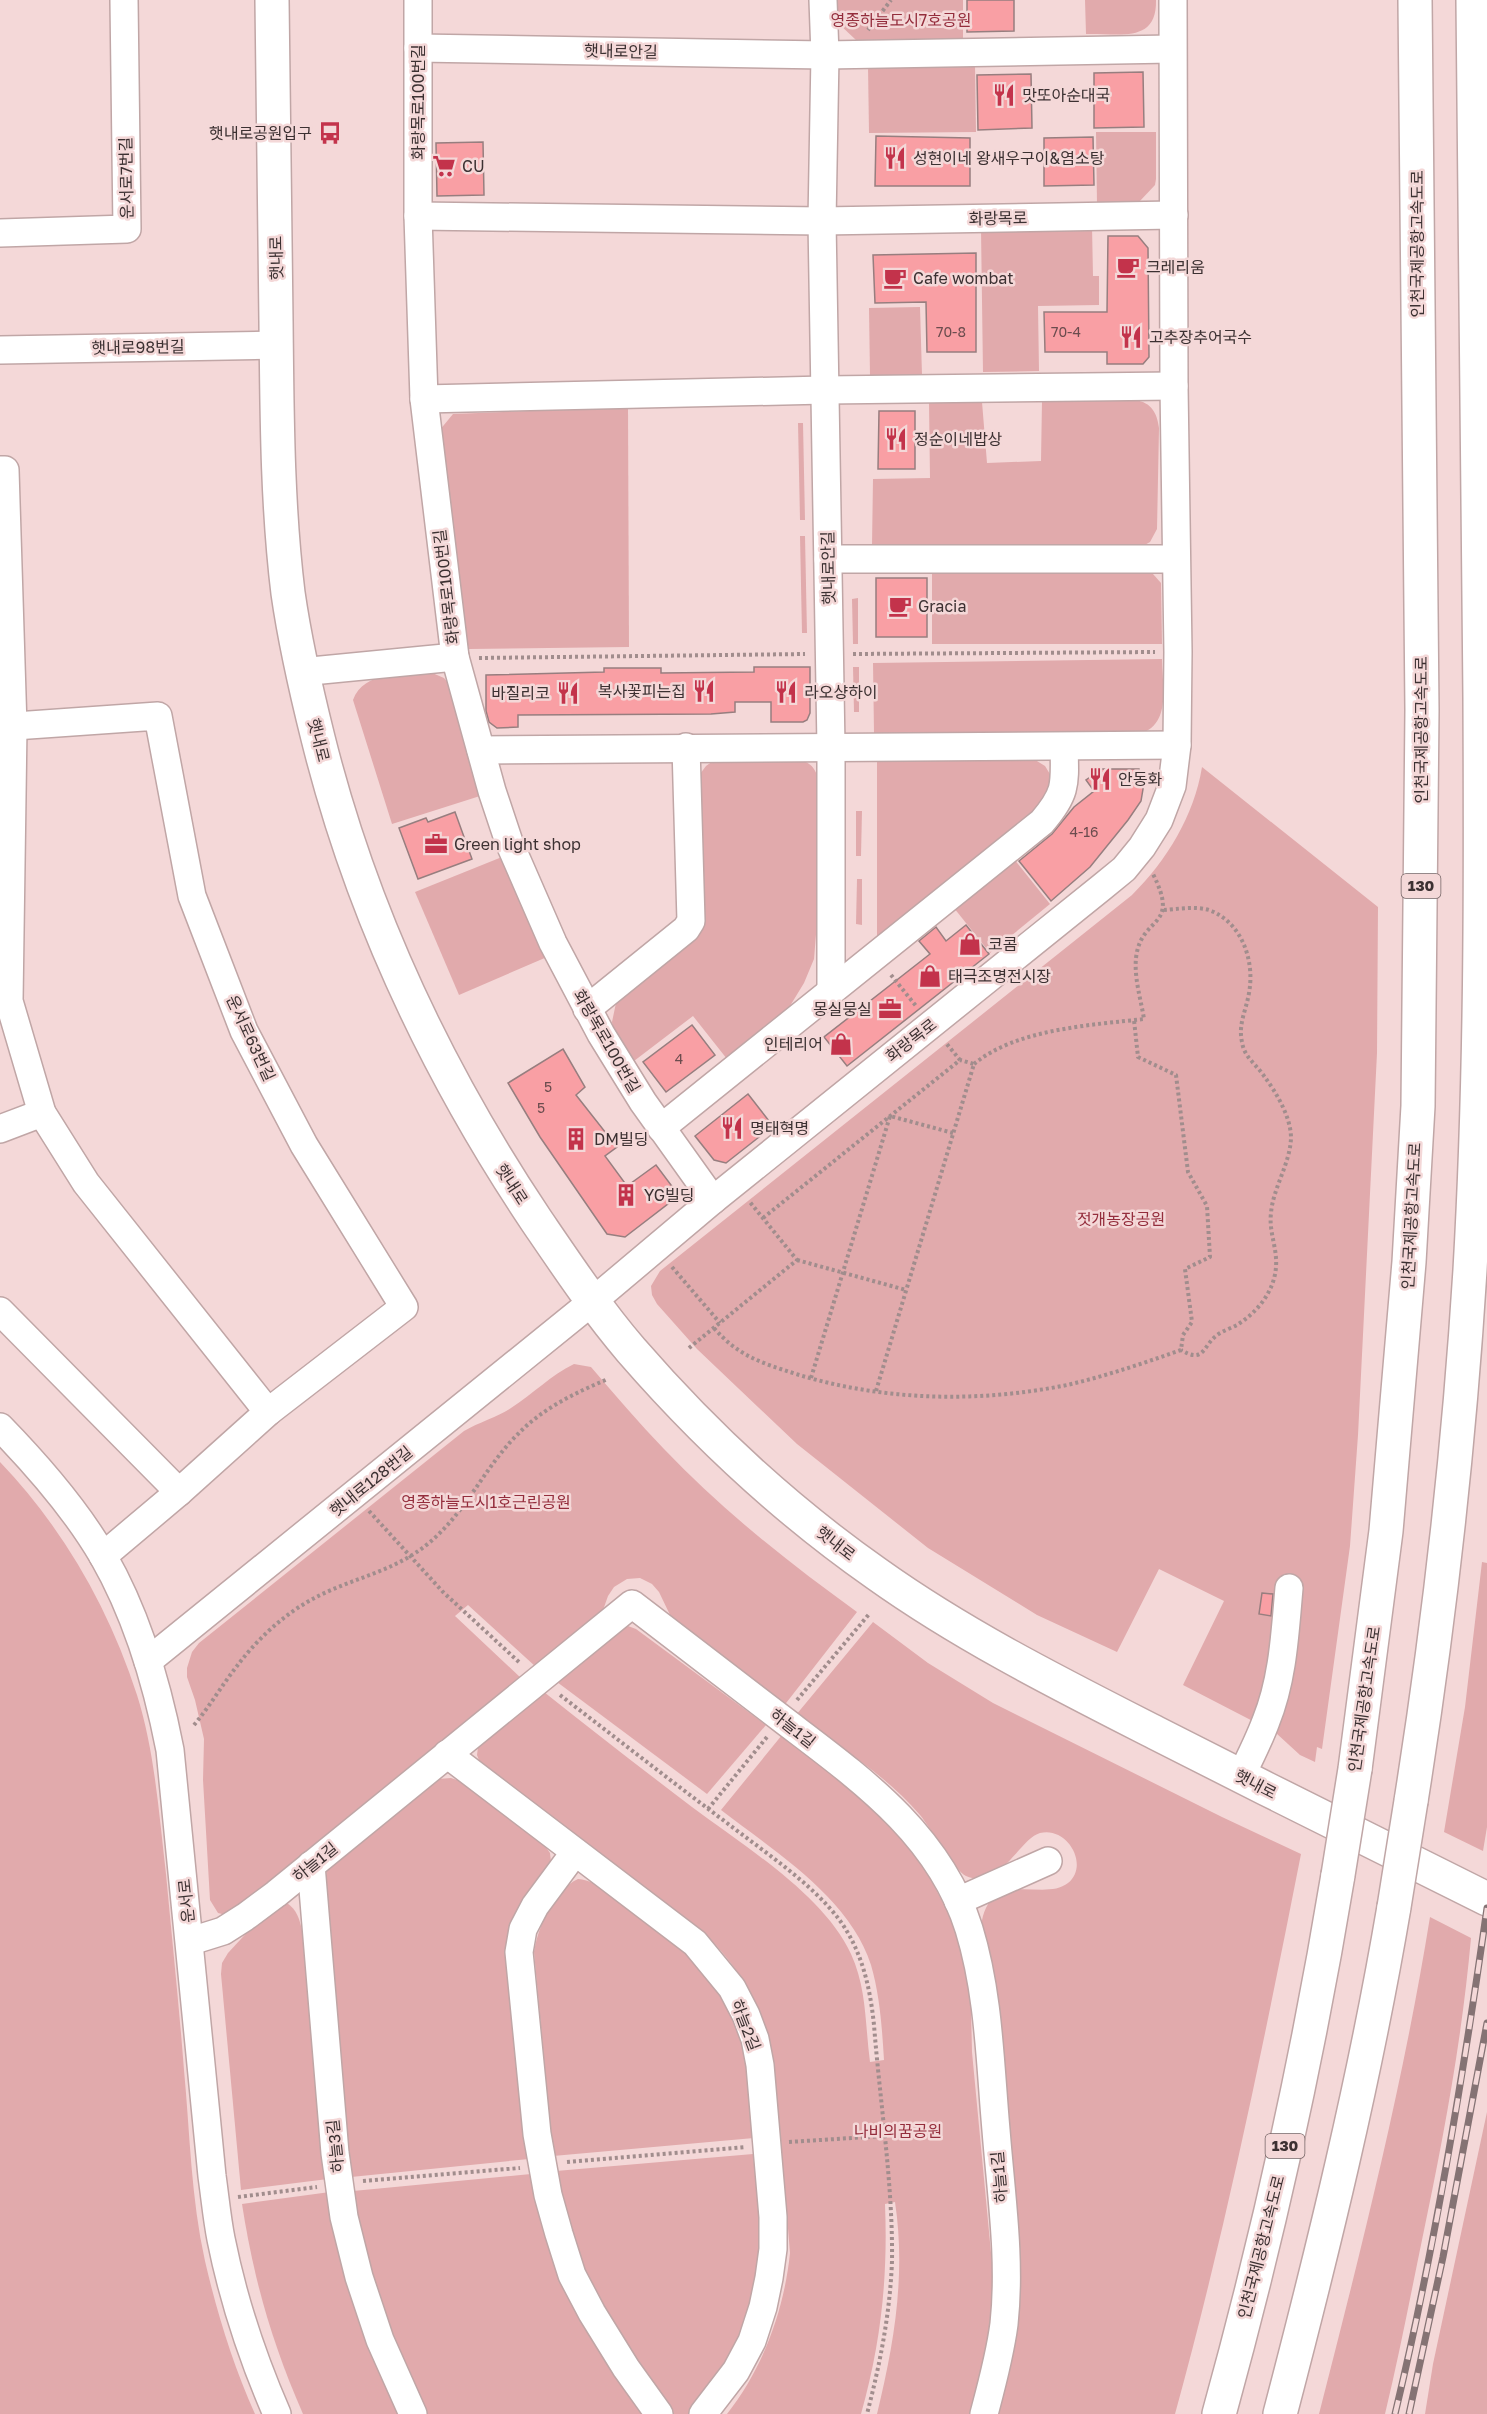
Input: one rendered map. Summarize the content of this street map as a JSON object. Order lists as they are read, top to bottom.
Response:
{
  "streets": {
    "main road": ["인천국제공항고속도로", "햇내로", "130"],
    "street": [
      "햇내로안길",
      "화랑목로100번길",
      "운서로7번길",
      "화랑목로",
      "햇내로98번길",
      "운서로63번길",
      "햇내로128번길",
      "하늘1길",
      "운서로",
      "하늘2길",
      "하늘3길"
    ]
  },
  "crossings": [
    ["햇내로안길", "화랑목로100번길"],
    ["햇내로안길", "화랑목로"],
    ["화랑목로100번길", "화랑목로"],
    ["화랑목로", "햇내로"],
    ["화랑목로", "햇내로128번길"],
    ["햇내로", "햇내로98번길"],
    ["햇내로", "햇내로128번길"],
    ["운서로63번길", "운서로"],
    ["햇내로128번길", "운서로"],
    ["하늘1길", "운서로"],
    ["하늘1길", "하늘2길"],
    ["하늘1길", "하늘3길"]
  ],
  "parks": [
    "영종하늘도시7호공원",
    "젓개농장공원",
    "영종하늘도시1호근린공원",
    "나비의꿈공원"
  ],
  "places": {
    "restaurant": [
      "맛또아순대국",
      "성현이네 왕새우구이&염소탕",
      "고추장추어국수",
      "정순이네밥상",
      "복사꽃피는집",
      "라오샹하이",
      "바질리코",
      "안동화",
      "명태혁명"
    ],
    "bus stop": ["햇내로공원입구"],
    "supermarket": ["CU"],
    "cafe": ["크레리움", "Cafe wombat", "Gracia"],
    "office": ["Green light shop", "몽실뭉실"],
    "shop": ["코콤", "태극조명전시장", "인테리어"],
    "building": ["DM빌딩", "YG빌딩"]
  },
  "house_numbers": [
    "70-8",
    "70-4",
    "4-16",
    "4",
    "5",
    "5"
  ]
}
